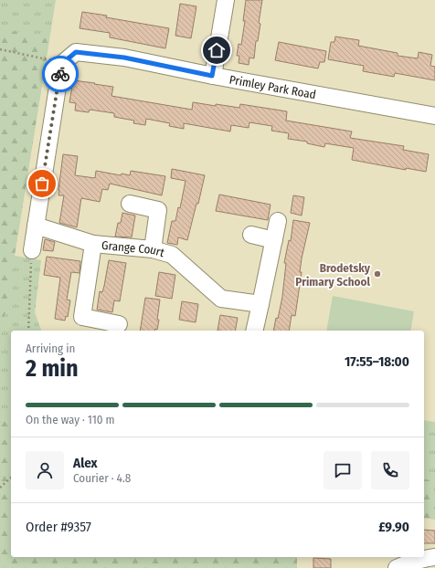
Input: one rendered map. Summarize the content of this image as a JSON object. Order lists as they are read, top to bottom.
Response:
{
  "streets": {
    "street": ["Primley Park Road", "Grange Court"]
  },
  "places": ["Brodetsky Primary School"],
  "page": {
    "heading": ["2 min", "Arriving in", "17:55–18:00"],
    "panel": [
      "Alex",
      "Courier · 4.8",
      "Order #9357",
      "£9.90"
    ],
    "bar": "On the way · 110 m"
  }
}
